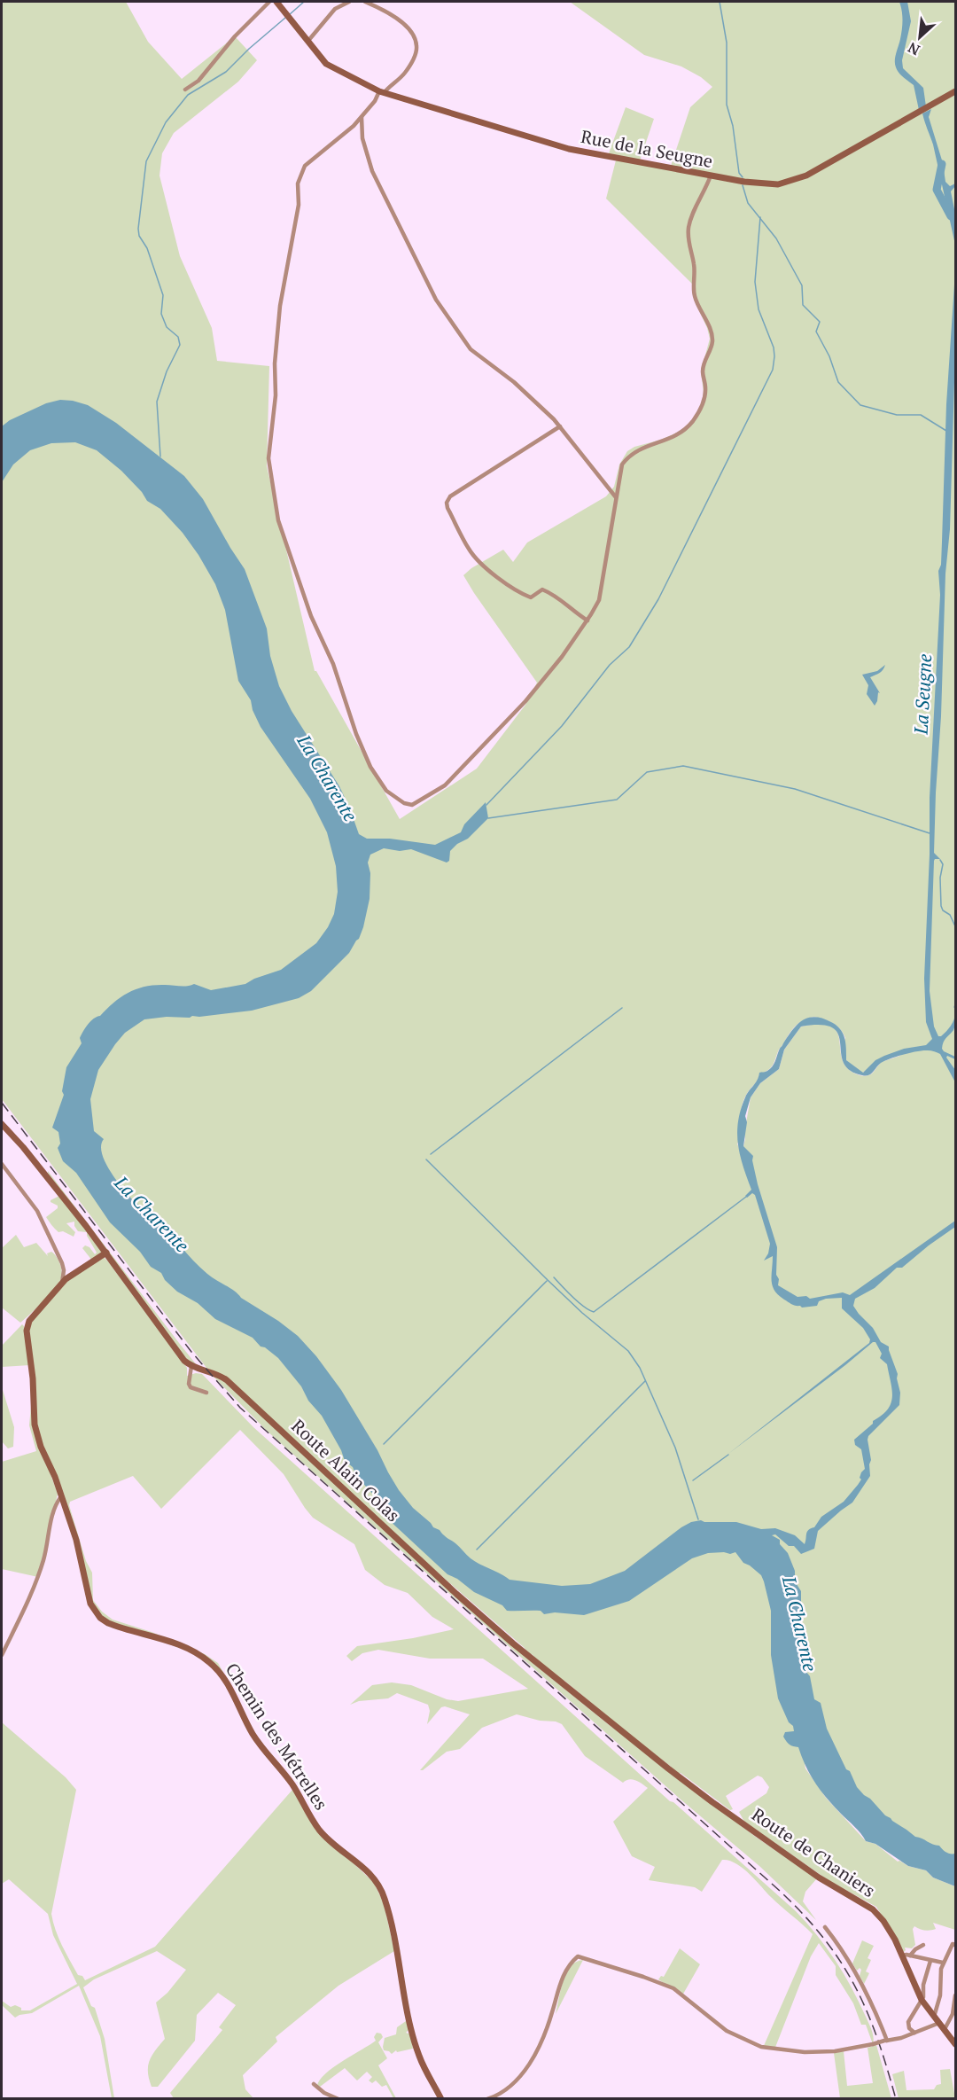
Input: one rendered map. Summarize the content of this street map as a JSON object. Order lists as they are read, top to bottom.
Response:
{
  "streets": {
    "street": [
      "Rue de la Seugne",
      "Route Alain Colas",
      "Chemin des Métrelles",
      "Route de Chaniers"
    ]
  },
  "crossings": [
    ["Route Alain Colas", "Route de Chaniers"]
  ],
  "water": ["La Seugne", "La Charente"],
  "north": "bottom left"
}
